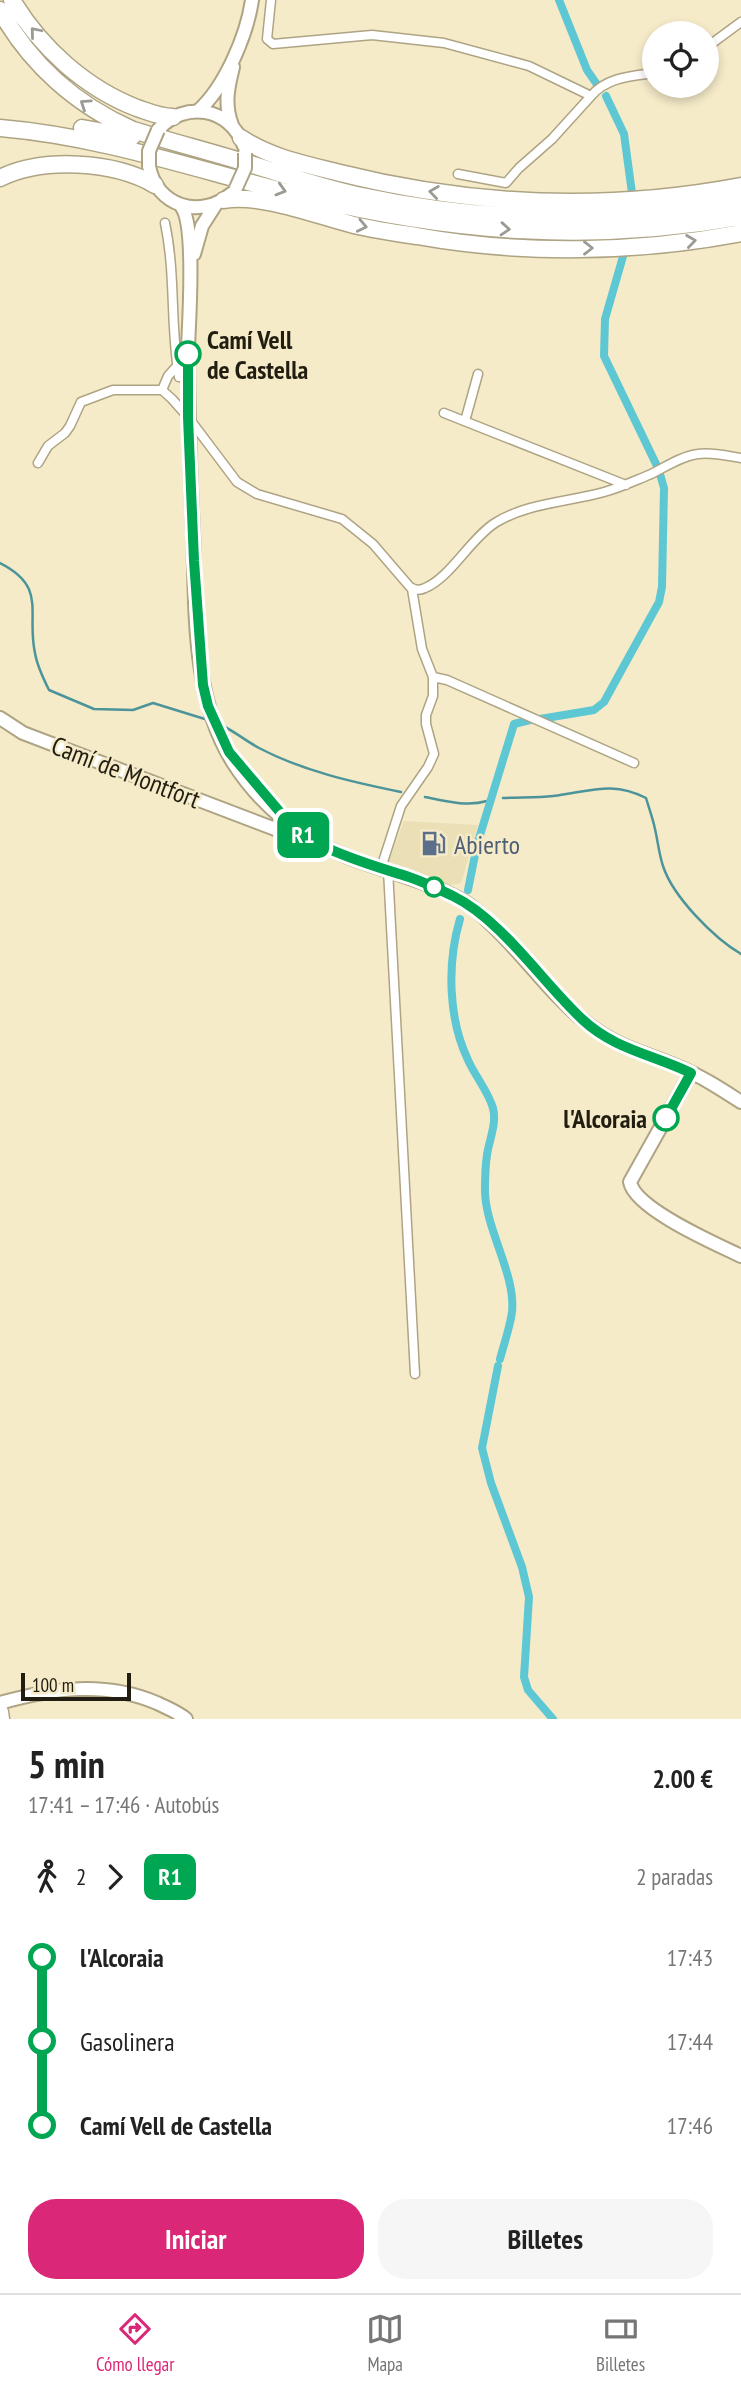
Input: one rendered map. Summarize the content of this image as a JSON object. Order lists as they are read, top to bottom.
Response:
{
  "streets": {
    "main road": ["Camí de Montfort"]
  },
  "places": {
    "other": ["Camí Vell de Castella", "l'Alcoraia"],
    "fuel station": ["Abierto"]
  },
  "lines": ["bus line R1"],
  "scale_bar": "100 m",
  "page": {
    "on_map": "R1",
    "scale": "100 m",
    "heading": ["5 min", "17:41 – 17:46 · Autobús", "2.00 €"],
    "legs": ["2", "R1", "2 paradas"],
    "list": [
      {
        "name": "l'Alcoraia",
        "value": "17:43"
      },
      {
        "name": "Gasolinera",
        "value": "17:44"
      },
      {
        "name": "Camí Vell de Castella",
        "value": "17:46"
      }
    ],
    "buttons": ["Iniciar", "Billetes"],
    "tabs": ["Cómo llegar", "Mapa", "Billetes"]
  }
}
